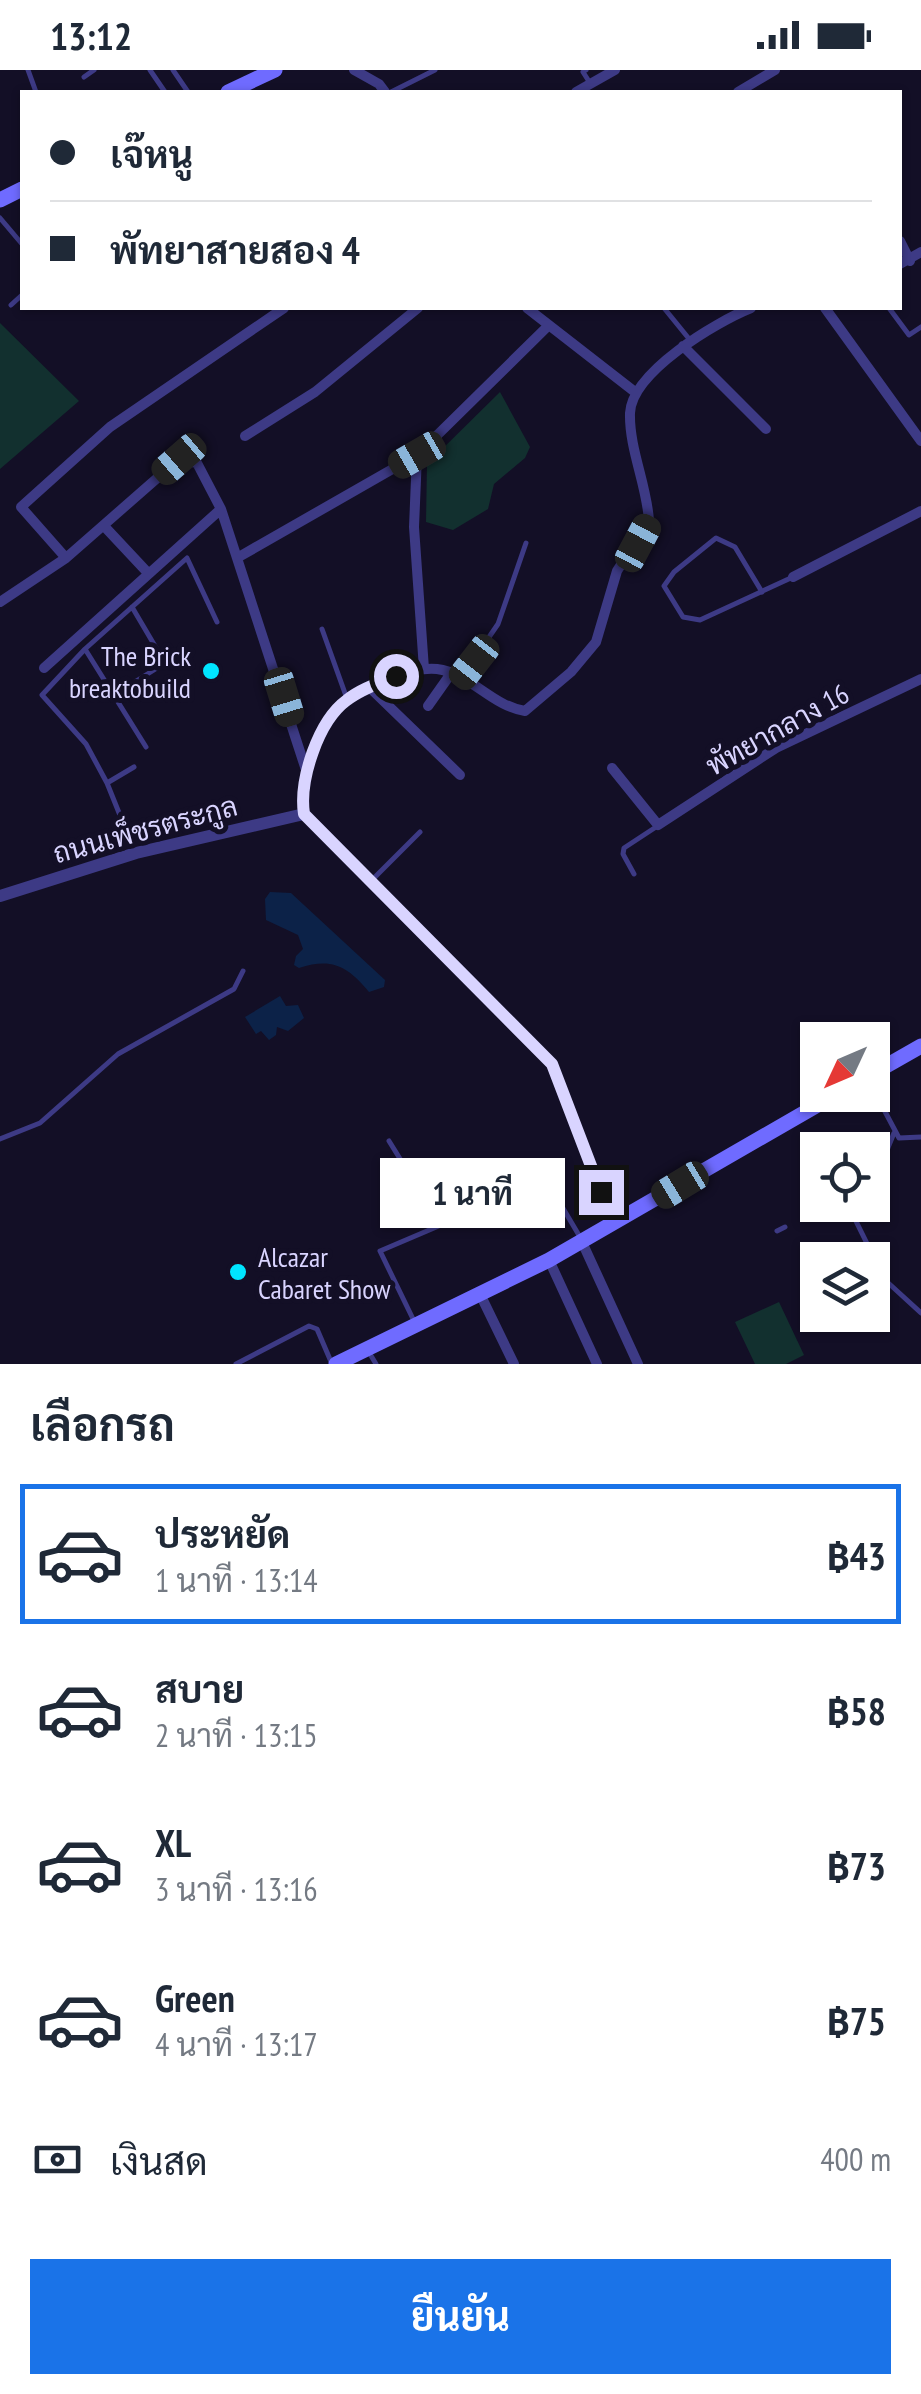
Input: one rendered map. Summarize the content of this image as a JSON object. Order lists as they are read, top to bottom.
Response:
{
  "streets": {
    "street": ["พัทยากลาง 16", "ถนนเพ็ชรตระกูล"]
  },
  "places": ["The Brick breaktobuild", "Alcazar Cabaret Show"],
  "north": "bottom left",
  "page": {
    "status": "13:12",
    "banner": ["เจ๊หนู", "พัทยาสายสอง 4"],
    "bubble": "1 นาที",
    "heading": "เลือกรถ",
    "list": [
      {
        "name": "ประหยัด",
        "note": "1 นาที · 13:14",
        "value": "฿43"
      },
      {
        "name": "สบาย",
        "note": "2 นาที · 13:15",
        "value": "฿58"
      },
      {
        "name": "XL",
        "note": "3 นาที · 13:16",
        "value": "฿73"
      },
      {
        "name": "Green",
        "note": "4 นาที · 13:17",
        "value": "฿75"
      }
    ],
    "pay": ["เงินสด", "400 m"],
    "buttons": "ยืนยัน"
  }
}
